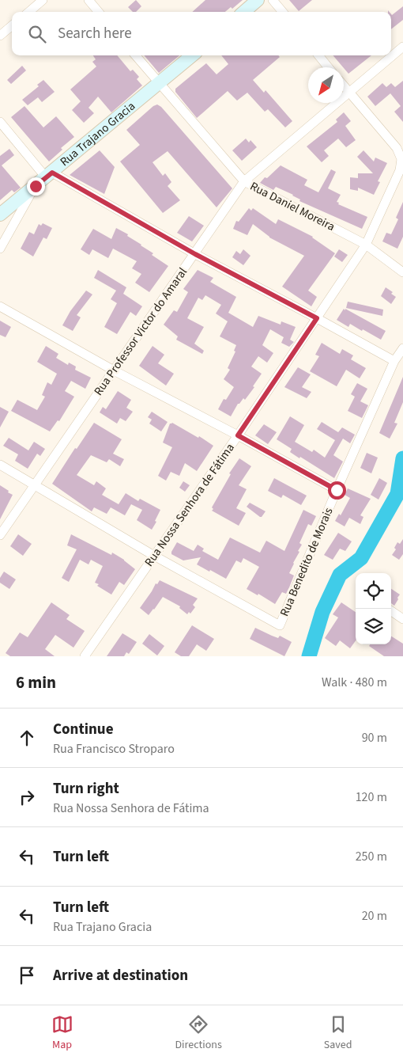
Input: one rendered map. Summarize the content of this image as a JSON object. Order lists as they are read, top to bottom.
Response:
{
  "streets": {
    "main road": ["Rua Trajano Gracia"],
    "street": [
      "Rua Daniel Moreira",
      "Rua Professor Victor do Amaral",
      "Rua Nossa Senhora de Fátima",
      "Rua Benedito de Morais"
    ]
  },
  "crossings": [
    ["Rua Trajano Gracia", "Rua Daniel Moreira"],
    ["Rua Daniel Moreira", "Rua Professor Victor do Amaral"],
    ["Rua Daniel Moreira", "Rua Nossa Senhora de Fátima"],
    ["Rua Professor Victor do Amaral", "Rua Nossa Senhora de Fátima"],
    ["Rua Nossa Senhora de Fátima", "Rua Benedito de Morais"]
  ],
  "north": "bottom left",
  "page": {
    "search": "Search here",
    "heading": ["6 min", "Walk · 480 m"],
    "list": [
      ["Continue", "Rua Francisco Stroparo", "90 m"],
      ["Turn right", "Rua Nossa Senhora de Fátima", "120 m"],
      ["Turn left", "250 m"],
      ["Turn left", "Rua Trajano Gracia", "20 m"],
      "Arrive at destination"
    ],
    "nav": ["Map", "Directions", "Saved"]
  }
}
